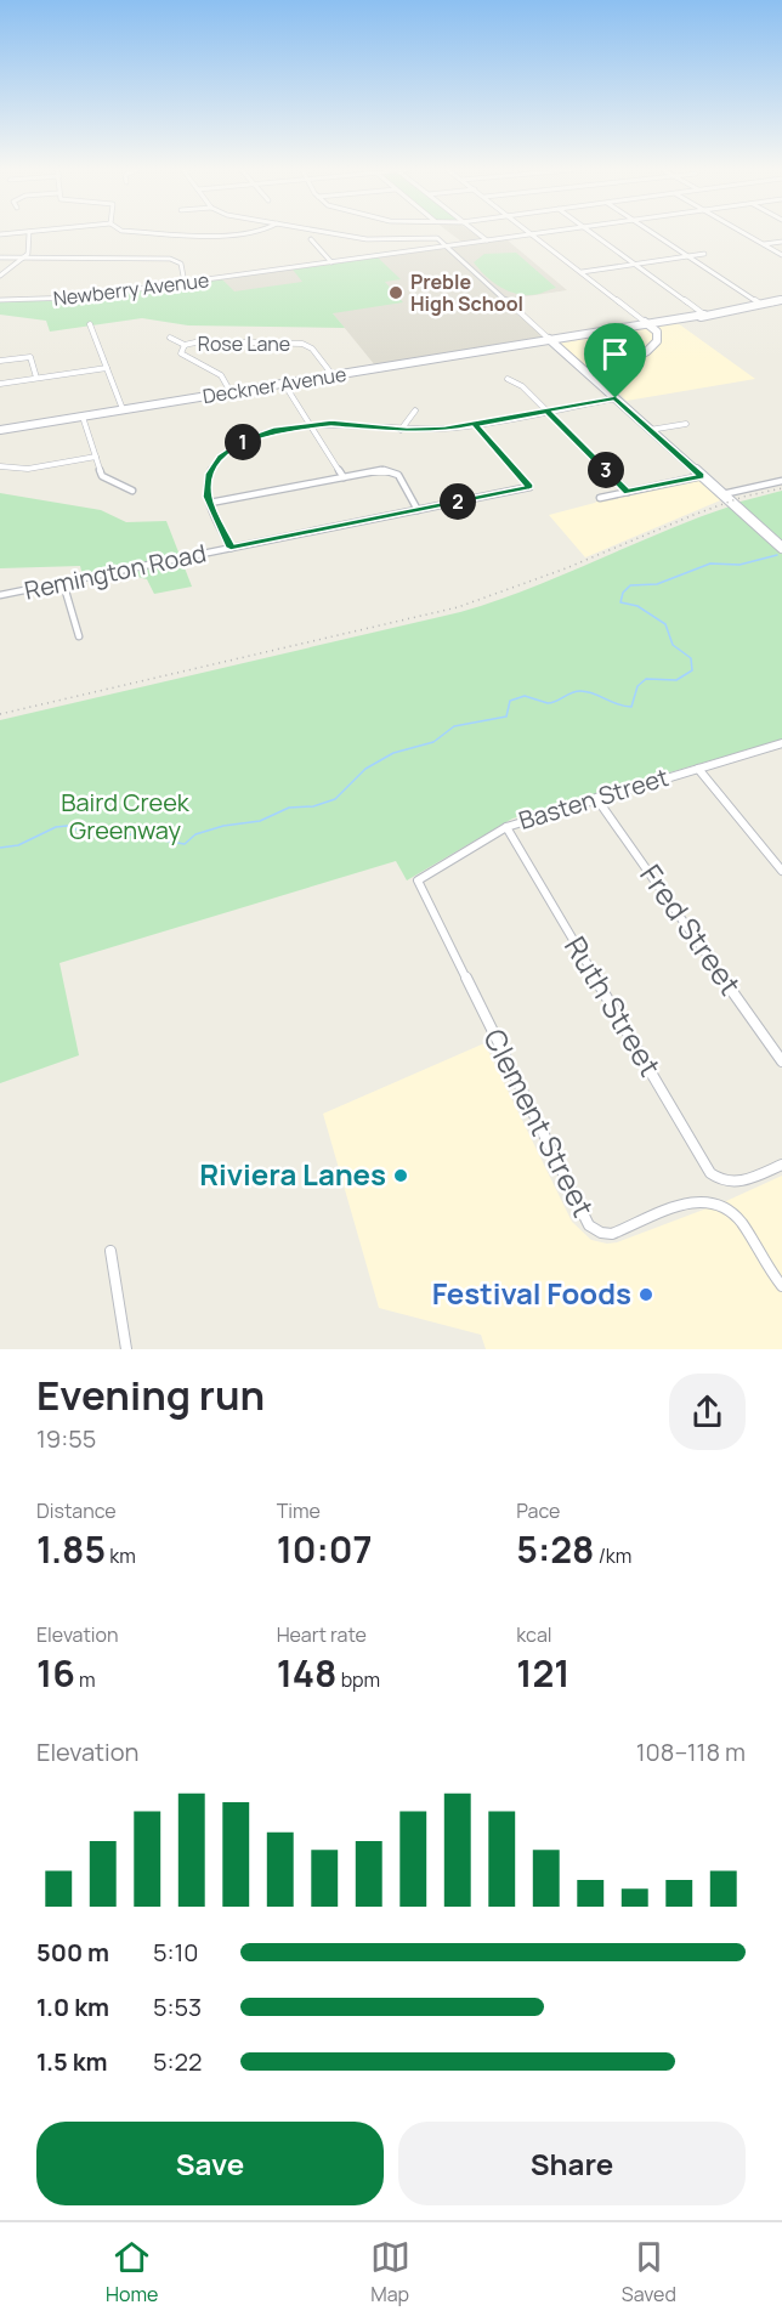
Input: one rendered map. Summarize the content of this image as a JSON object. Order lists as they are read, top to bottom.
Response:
{
  "streets": {
    "street": [
      "Newberry Avenue",
      "Rose Lane",
      "Deckner Avenue",
      "Remington Road",
      "Basten Street",
      "Fred Street",
      "Ruth Street",
      "Clement Street"
    ]
  },
  "crossings": [
    ["Rose Lane", "Deckner Avenue"],
    ["Basten Street", "Fred Street"],
    ["Basten Street", "Ruth Street"],
    ["Basten Street", "Clement Street"]
  ],
  "parks": ["Baird Creek Greenway"],
  "places": ["Preble High School", "Riviera Lanes", "Festival Foods"],
  "page": {
    "pins": ["1", "3", "2"],
    "heading": ["Evening run", "19:55"],
    "stats": [
      ["Distance", "1.85 km"],
      ["Time", "10:07"],
      ["Pace", "5:28 /km"],
      ["Elevation", "16 m"],
      ["Heart rate", "148 bpm"],
      ["kcal", "121"]
    ],
    "chart": ["Elevation", "108–118 m"],
    "list": [
      {
        "name": "500 m",
        "note": "5:10"
      },
      {
        "name": "1.0 km",
        "note": "5:53"
      },
      {
        "name": "1.5 km",
        "note": "5:22"
      }
    ],
    "buttons": ["Save", "Share"],
    "tabs": ["Home", "Map", "Saved"]
  }
}
